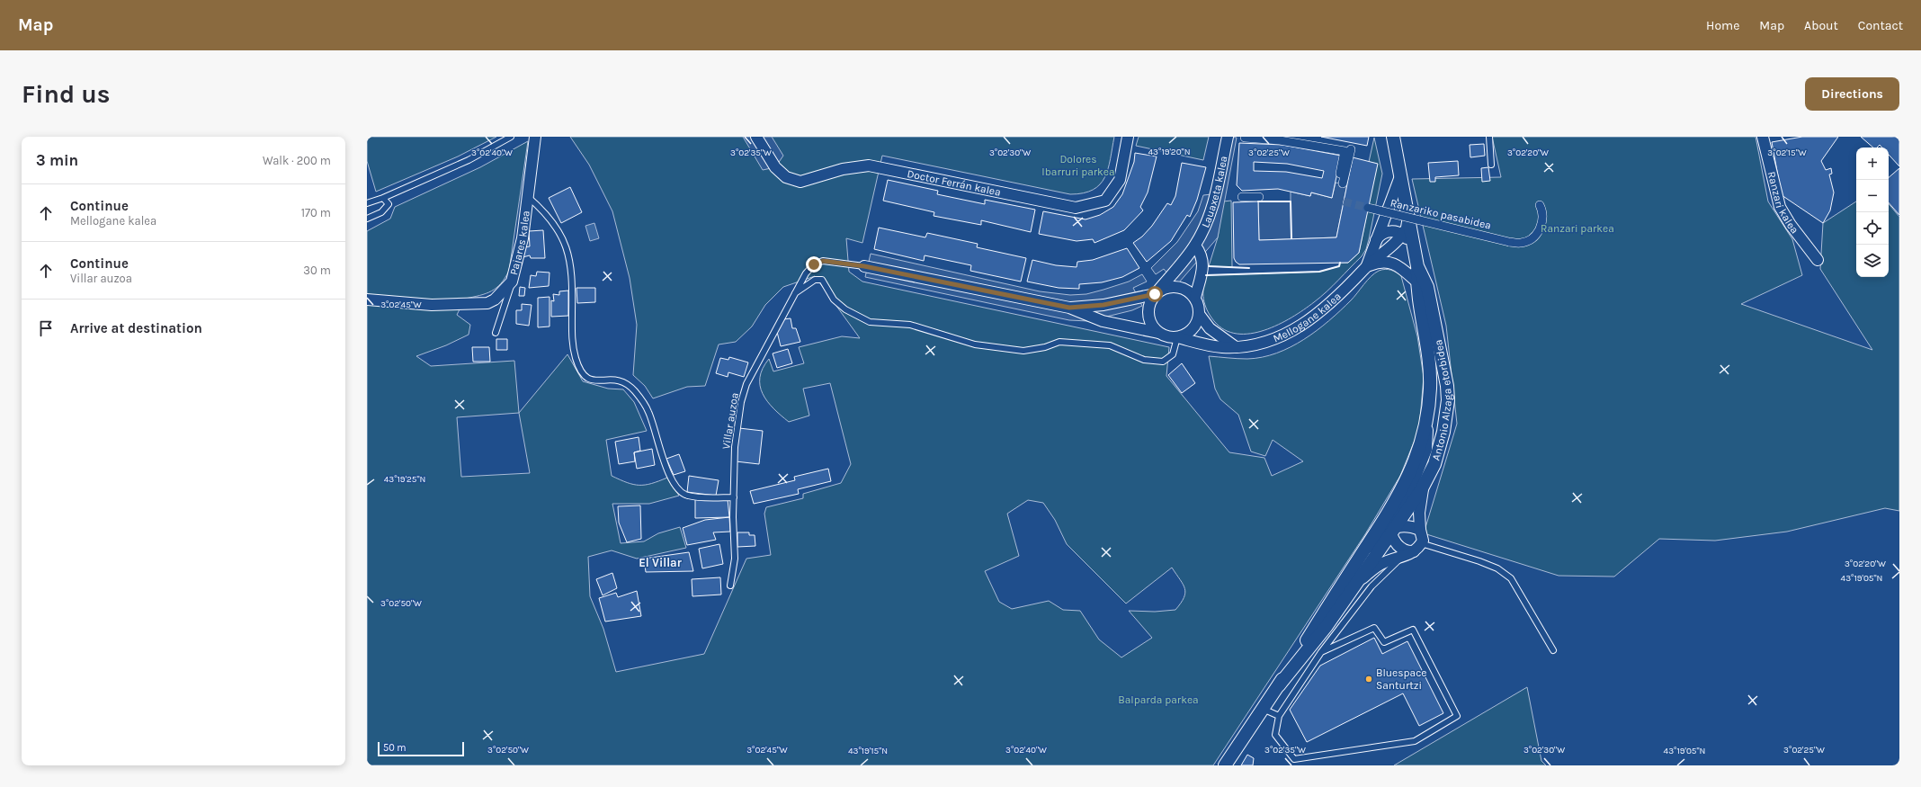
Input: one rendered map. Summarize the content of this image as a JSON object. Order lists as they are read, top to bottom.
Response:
{
  "streets": {
    "street": [
      "Doctor Ferrán kalea",
      "Lauaxeta kalea",
      "Ranzari kalea",
      "Ranzariko pasabidea",
      "Pajares kalea",
      "Mellogane kalea",
      "Antonio Alzaga etorbidea"
    ],
    "lane": ["Villar auzoa"]
  },
  "crossings": [
    ["Lauaxeta kalea", "Mellogane kalea"],
    ["Mellogane kalea", "Antonio Alzaga etorbidea"]
  ],
  "districts": ["El Villar"],
  "parks": ["Dolores Ibarruri parkea", "Ranzari parkea", "Balparda parkea"],
  "places": ["Bluespace Santurtzi"],
  "scale_bar": "50 m",
  "page": {
    "header": "Map",
    "nav": [
      "Home",
      "Map",
      "About",
      "Contact"
    ],
    "buttons": "Directions",
    "title": "Find us",
    "heading": ["3 min", "Walk · 200 m"],
    "map_buttons": ["+", "−"],
    "list": [
      ["Continue", "Mellogane kalea", "170 m"],
      ["Continue", "Villar auzoa", "30 m"],
      "Arrive at destination"
    ],
    "scale": "50 m"
  },
  "coordinates": [
    "43°19'20\"N",
    "3°02'15\"W",
    "3°02'40\"W",
    "3°02'35\"W",
    "3°02'30\"W",
    "3°02'25\"W",
    "3°02'20\"W",
    "3°02'45\"W",
    "43°19'25\"N",
    "43°19'05\"N",
    "3°02'50\"W",
    "43°19'15\"N"
  ]
}
